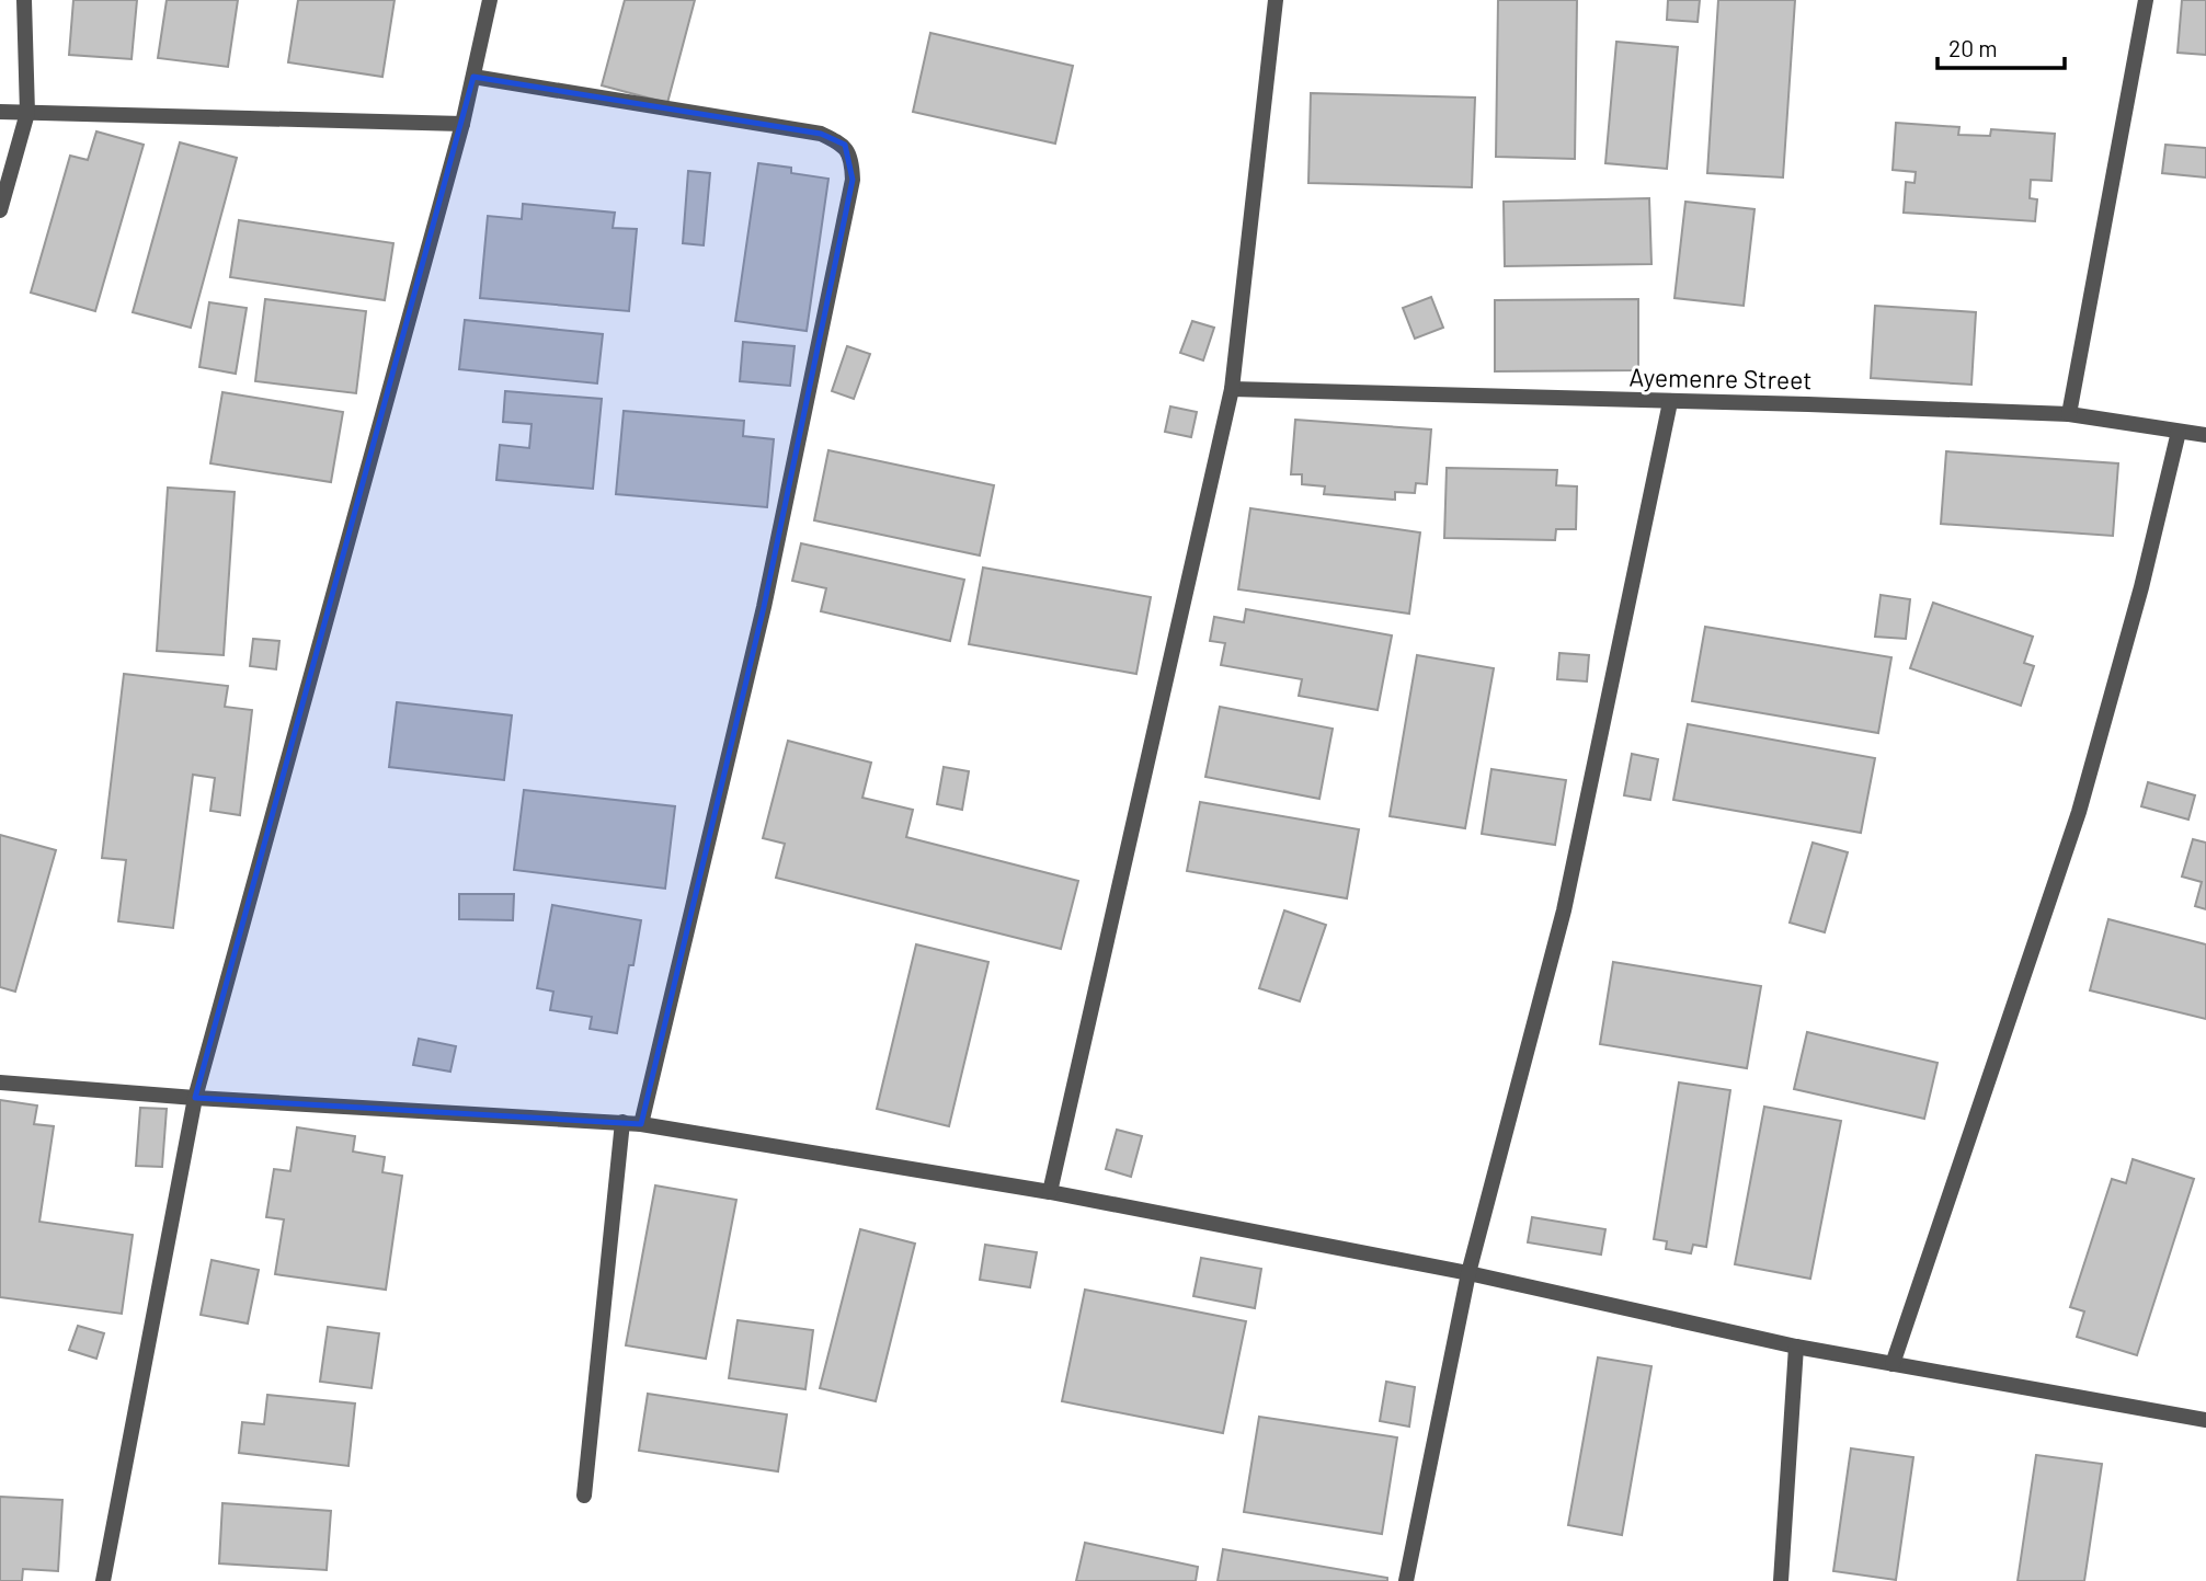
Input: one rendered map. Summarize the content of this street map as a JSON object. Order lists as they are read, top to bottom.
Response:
{
  "streets": {
    "street": ["Ayemenre Street"]
  },
  "scale_bar": "20 m"
}
